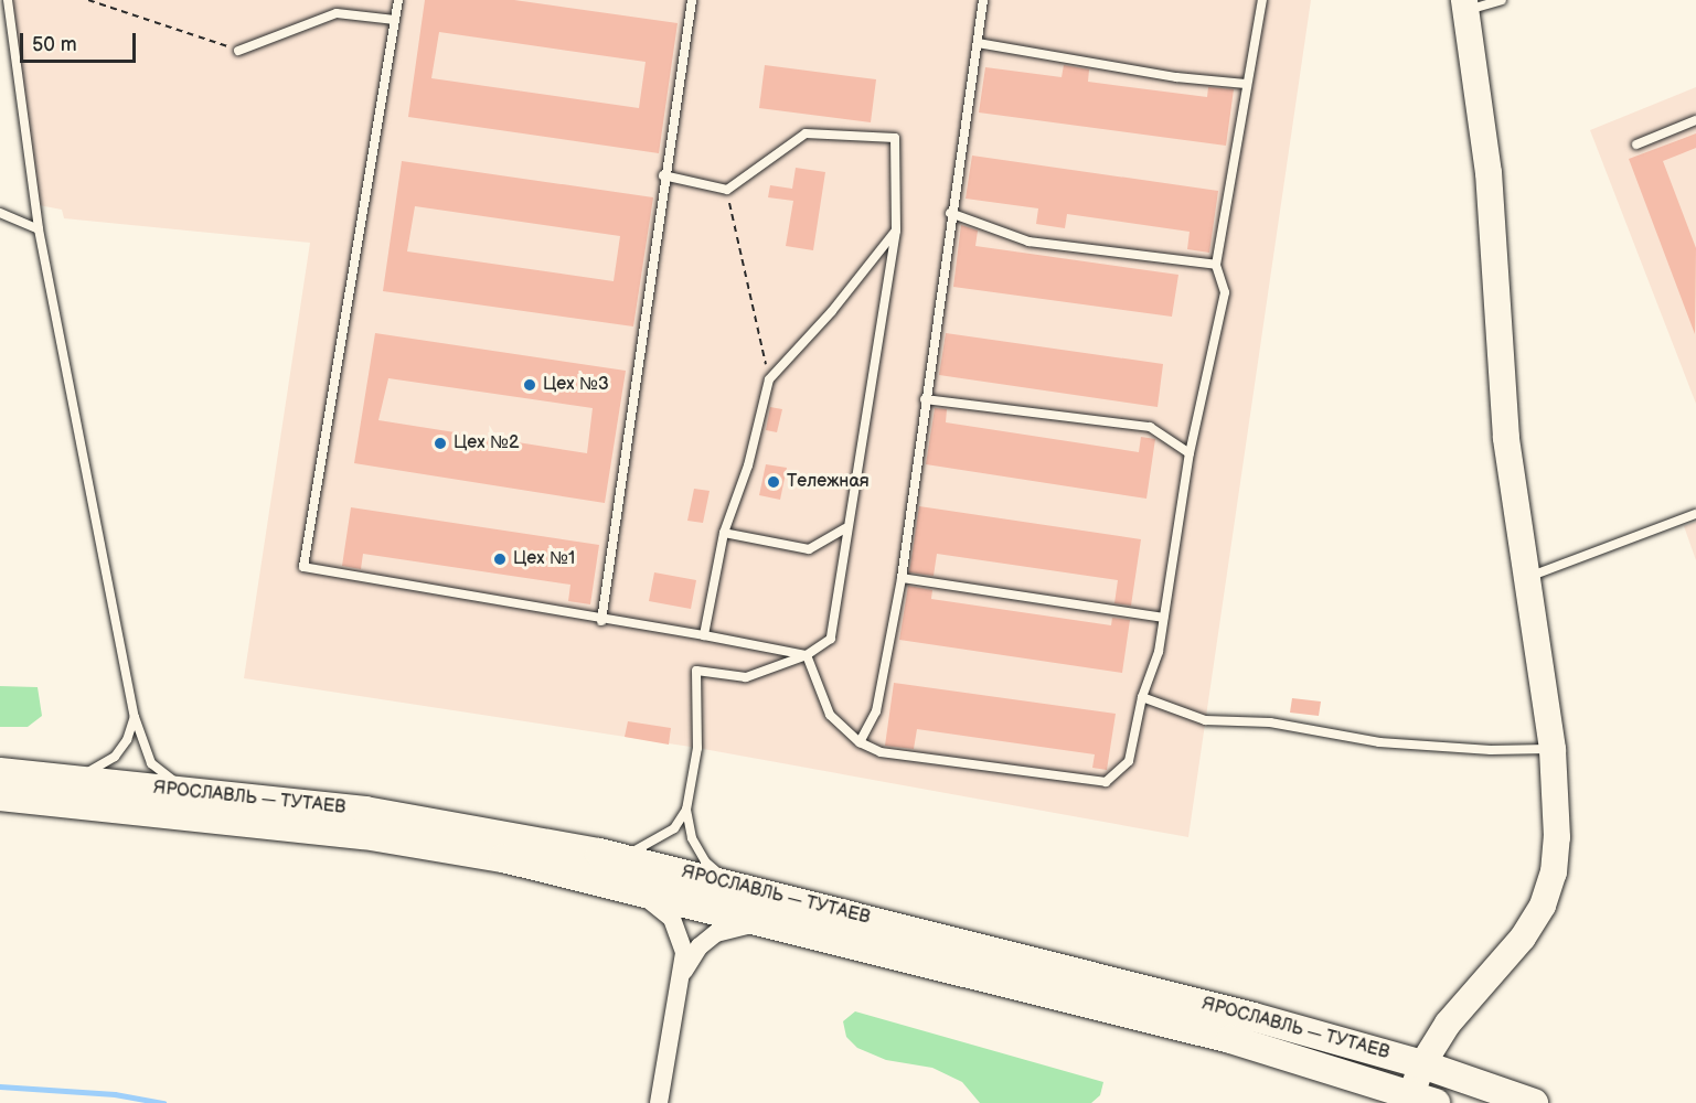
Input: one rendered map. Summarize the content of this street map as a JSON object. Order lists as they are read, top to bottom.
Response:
{
  "streets": {
    "main road": ["ЯРОСЛАВЛЬ — ТУТАЕВ"]
  },
  "places": [
    "Цех №3",
    "Цех №2",
    "Тележная",
    "Цех №1"
  ],
  "scale_bar": "50 m"
}
